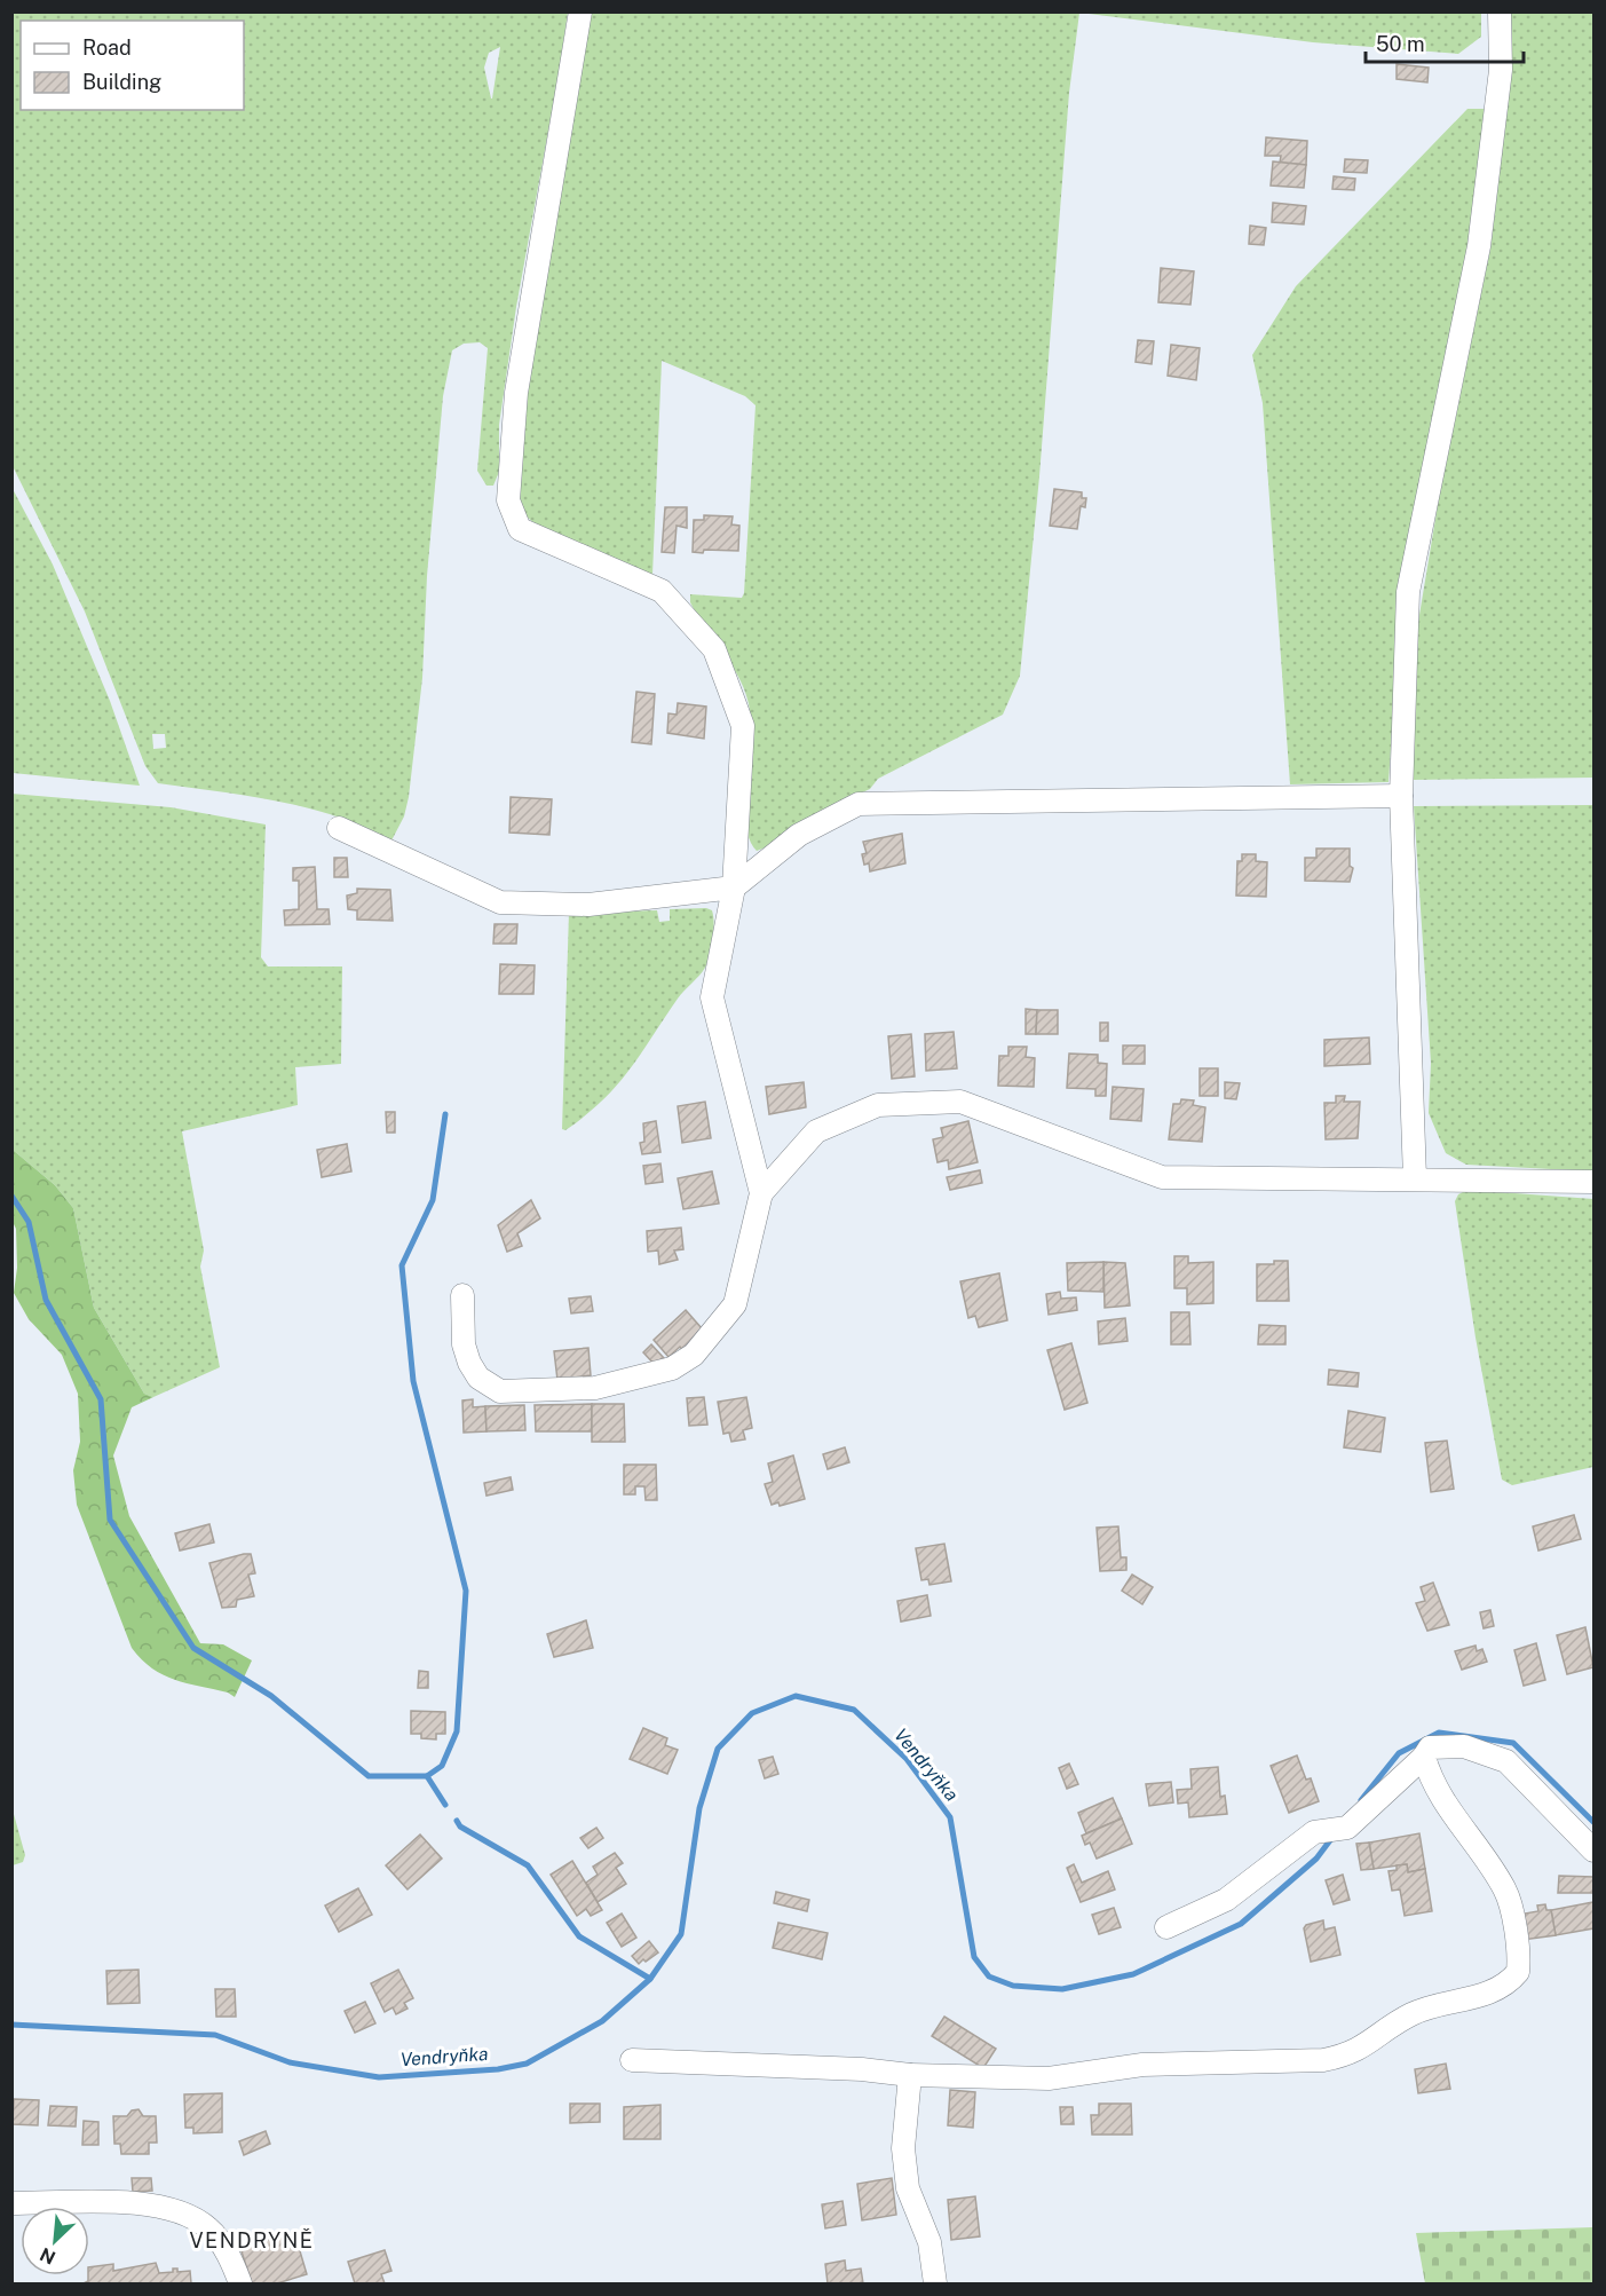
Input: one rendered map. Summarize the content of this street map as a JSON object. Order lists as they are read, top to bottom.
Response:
{
  "districts": ["VENDRYNĚ"],
  "water": ["Vendryňka"],
  "legend": ["Road", "Building"],
  "scale_bar": "50 m",
  "north": "bottom left"
}
